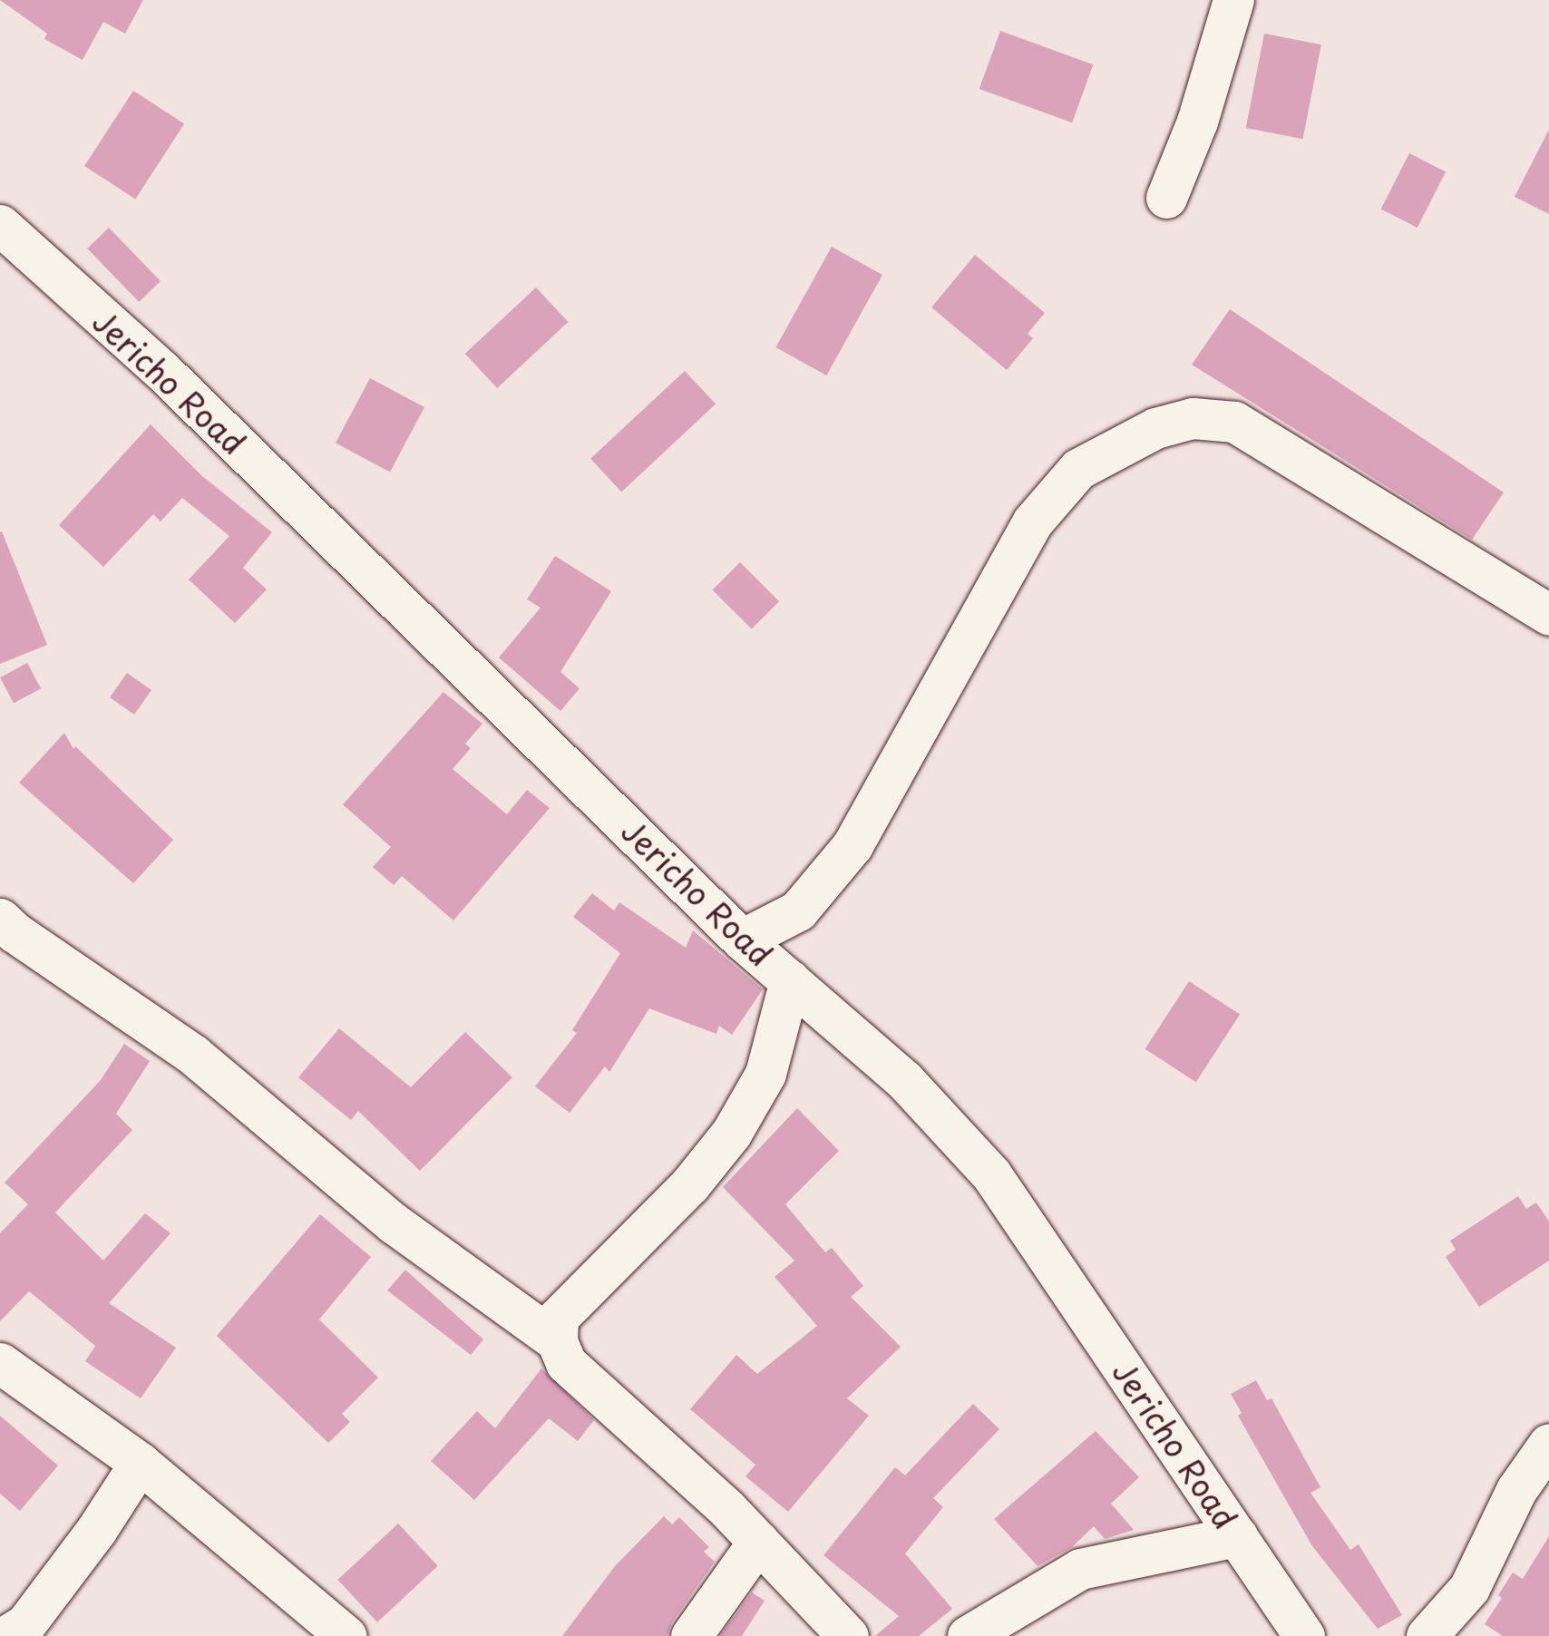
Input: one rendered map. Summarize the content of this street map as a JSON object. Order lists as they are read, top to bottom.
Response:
{
  "streets": {
    "street": ["Jericho Road"]
  }
}
